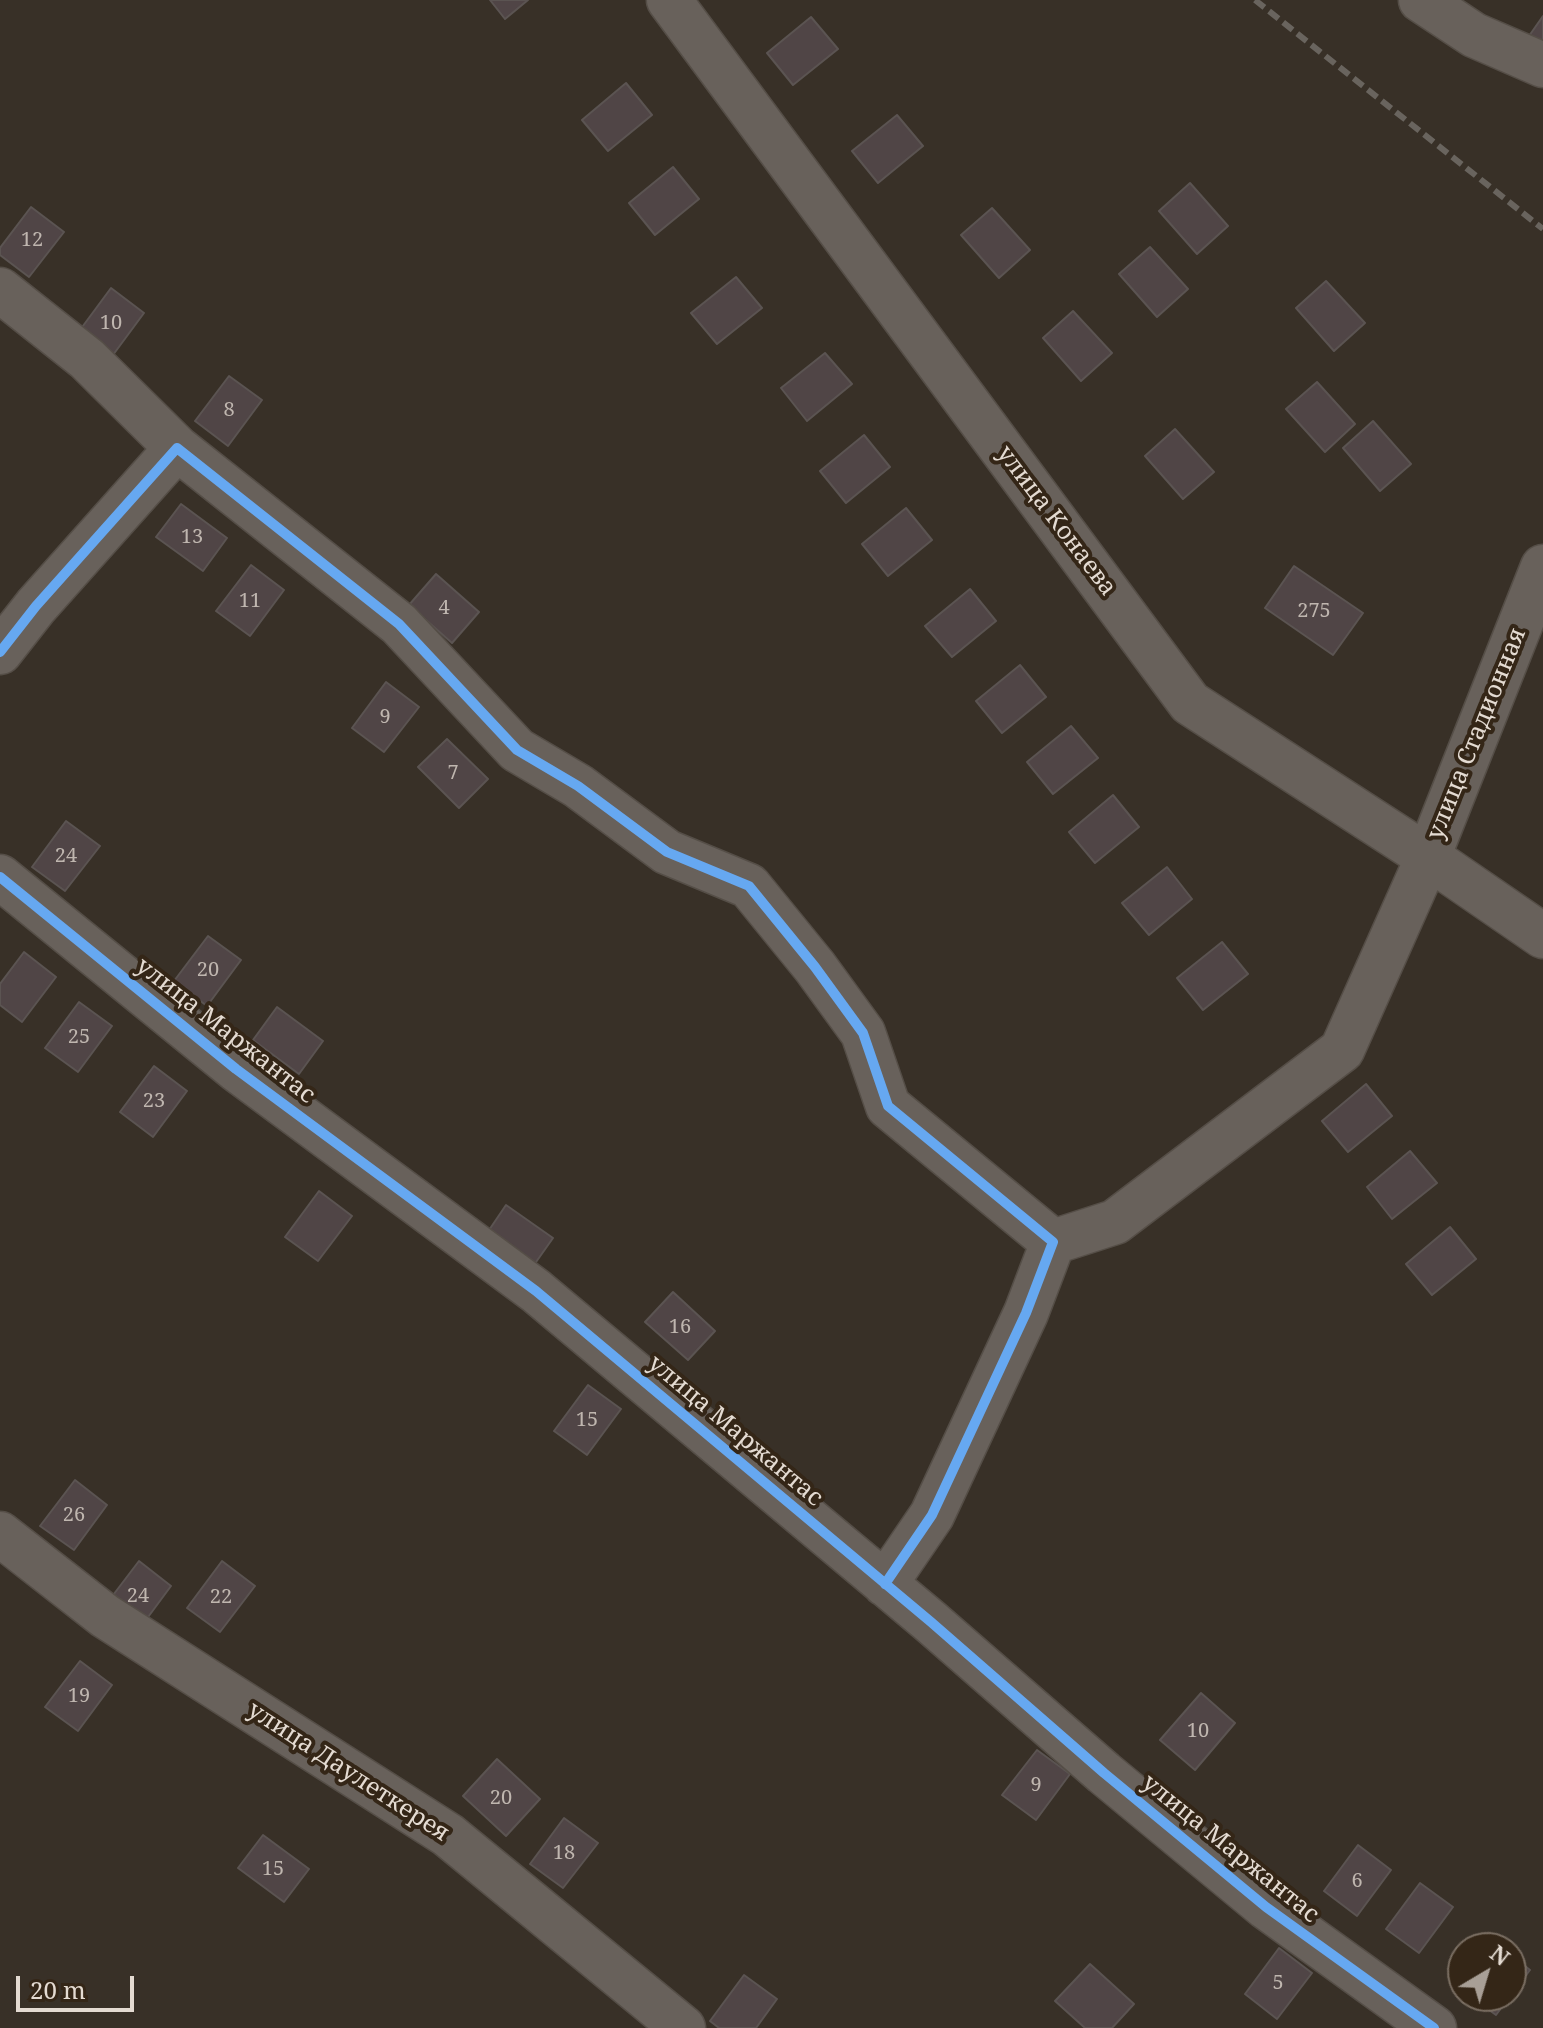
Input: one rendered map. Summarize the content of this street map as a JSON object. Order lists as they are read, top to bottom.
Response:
{
  "streets": {
    "street": [
      "улица Конаева",
      "улица Стадионная",
      "улица Маржантас",
      "улица Даулеткерея"
    ]
  },
  "crossings": [
    ["улица Конаева", "улица Стадионная"]
  ],
  "house_numbers": [
    "12",
    "10",
    "8",
    "13",
    "11",
    "4",
    "275",
    "9",
    "7",
    "24",
    "20",
    "25",
    "23",
    "16",
    "15",
    "26",
    "24",
    "22",
    "19",
    "10",
    "9",
    "20",
    "18",
    "15",
    "6",
    "5"
  ],
  "scale_bar": "20 m",
  "north": "top right"
}
